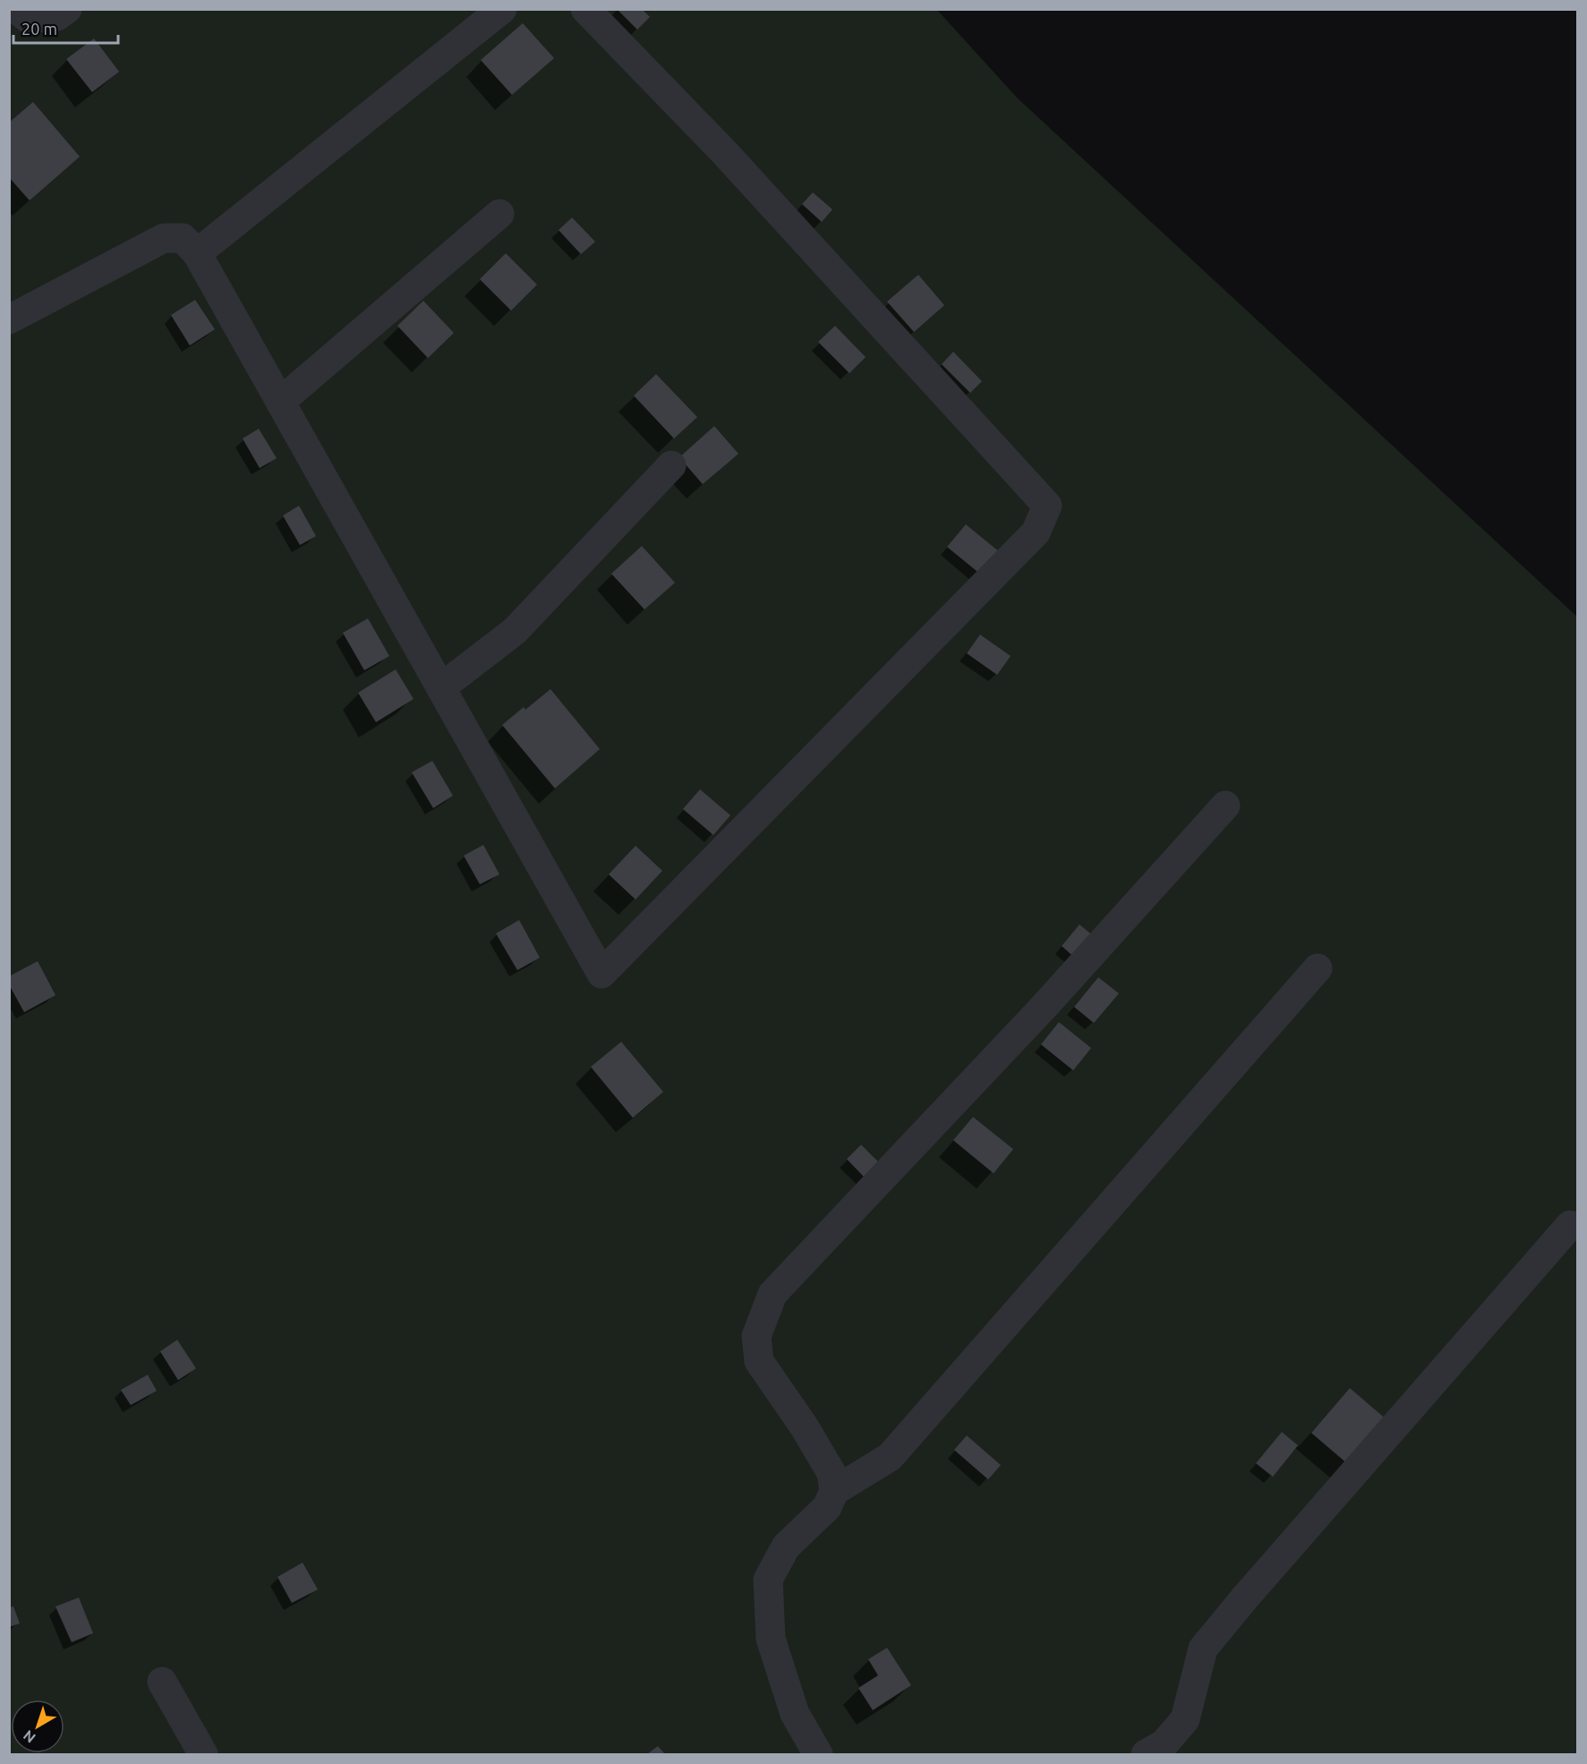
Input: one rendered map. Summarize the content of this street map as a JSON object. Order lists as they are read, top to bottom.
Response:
{
  "scale_bar": "20 m",
  "north": "bottom left"
}
